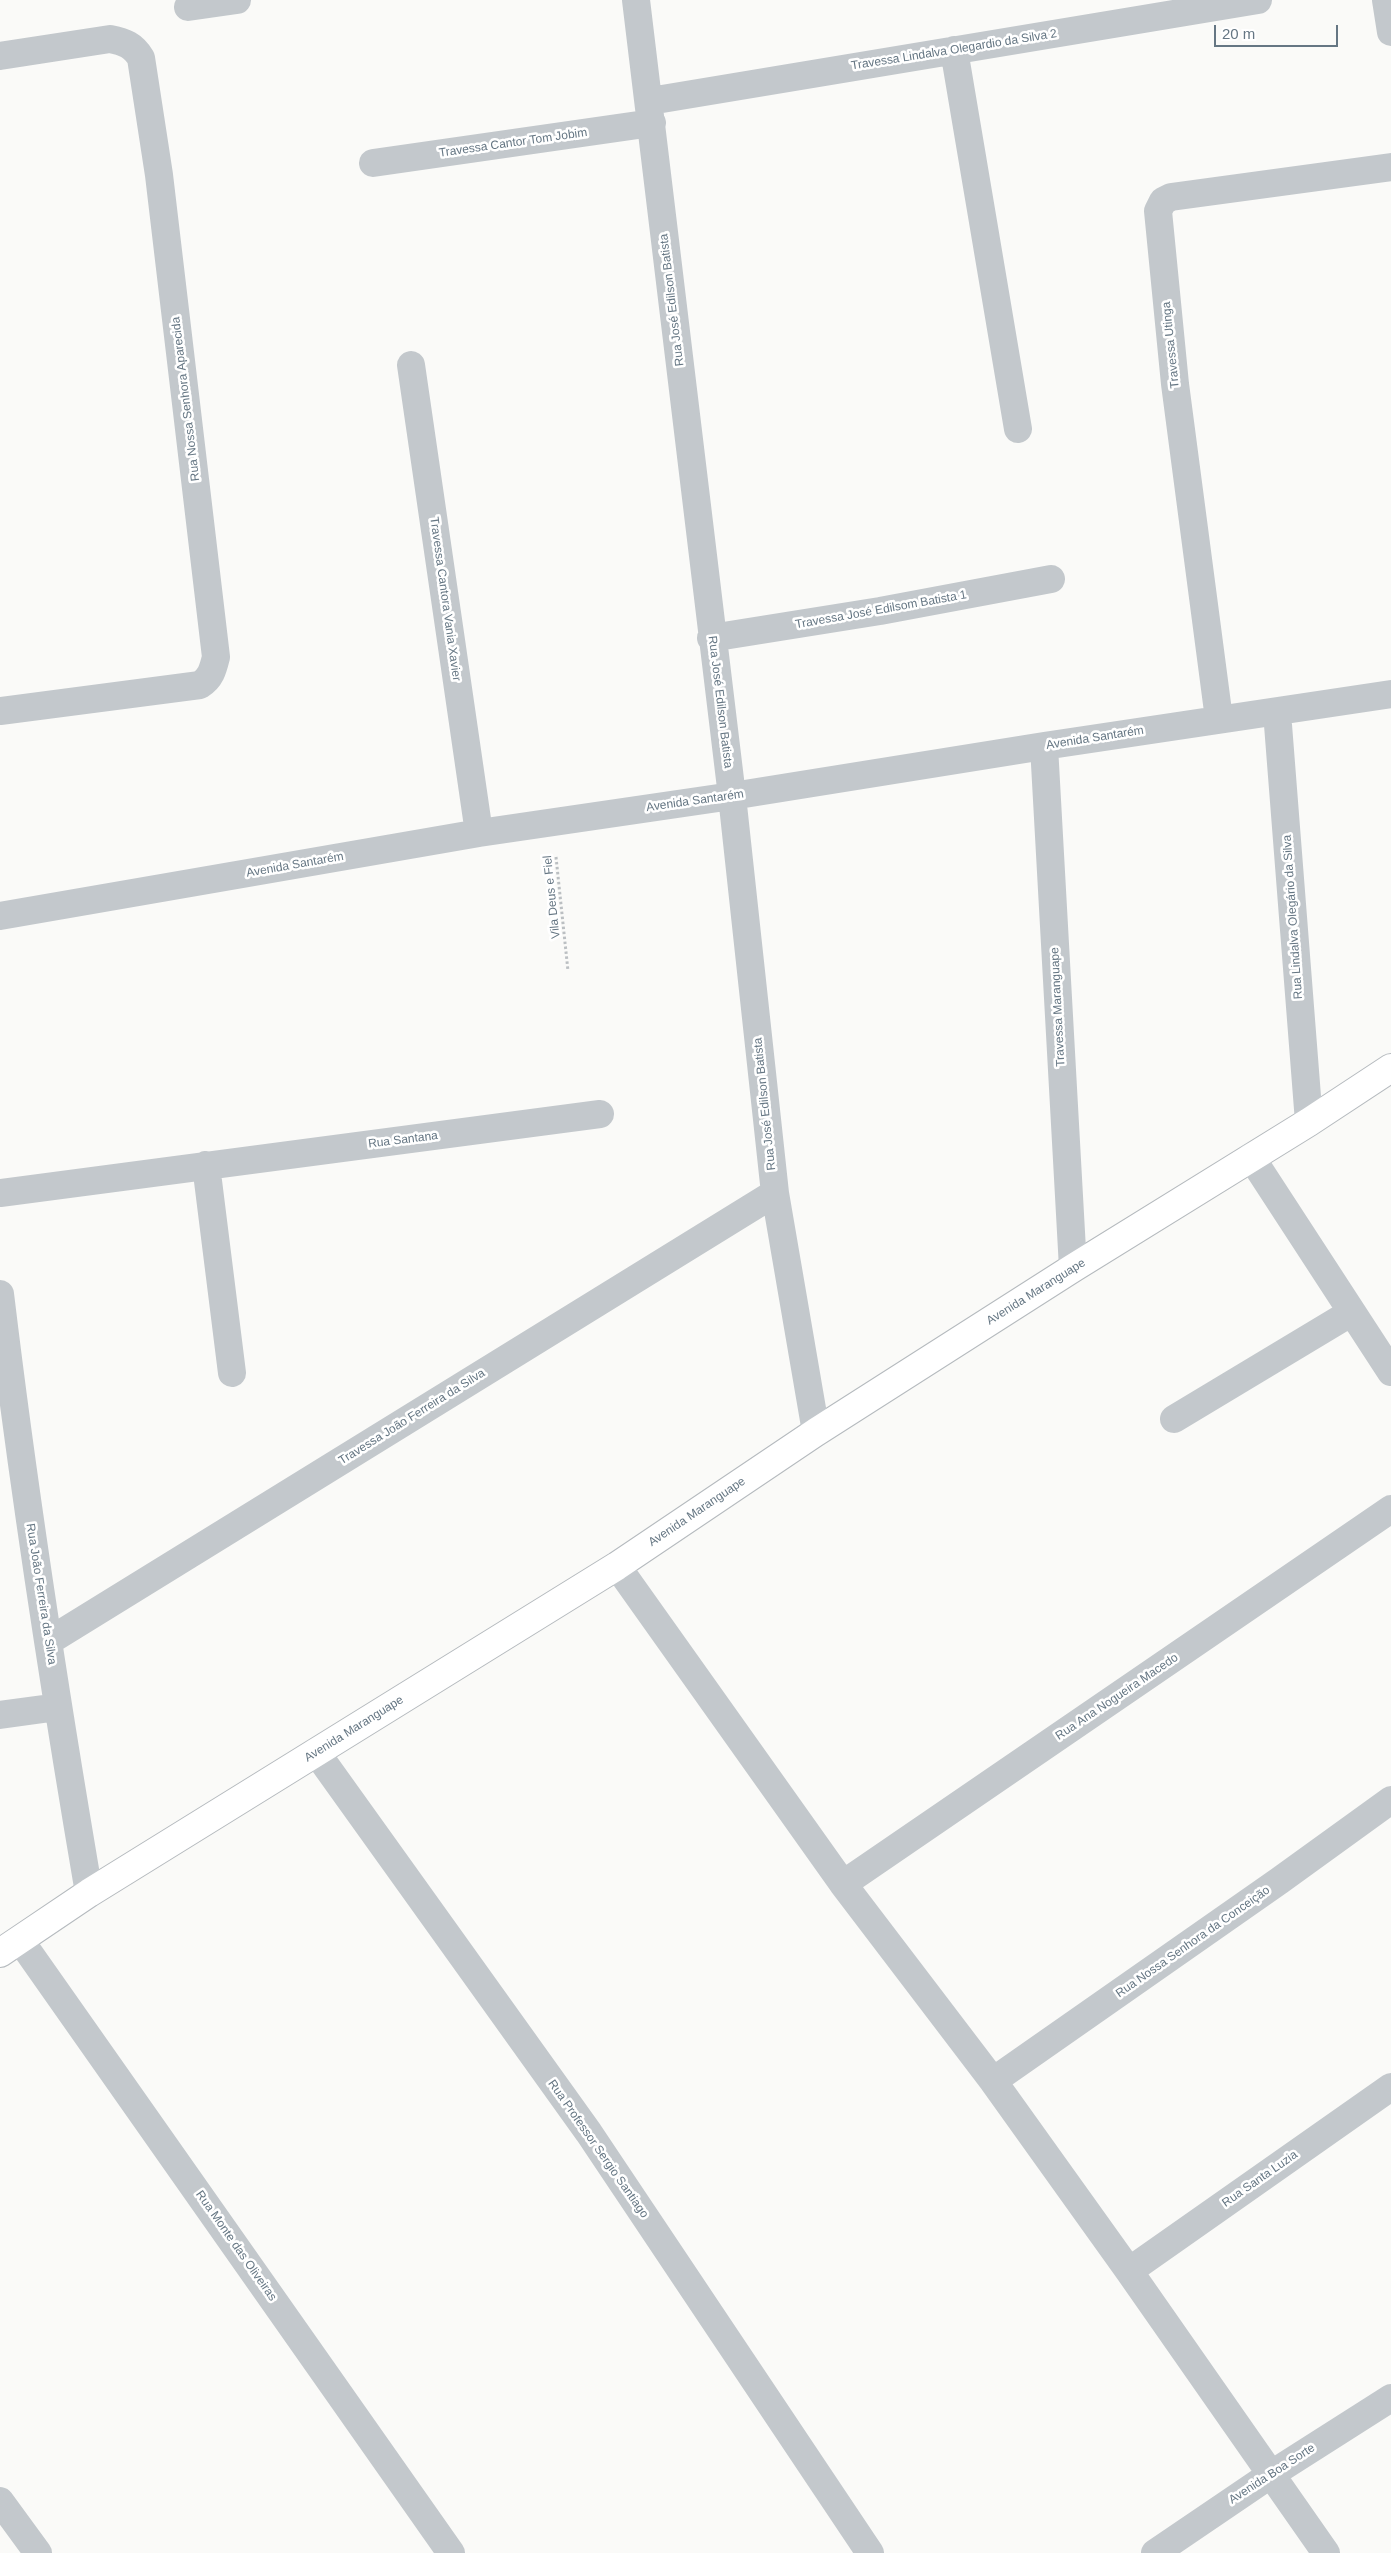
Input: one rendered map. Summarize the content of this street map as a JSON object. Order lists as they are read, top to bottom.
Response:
{
  "streets": {
    "main road": ["Avenida Maranguape"],
    "street": [
      "Travessa Lindalva Olegardio da Silva 2",
      "Travessa Cantor Tom Jobim",
      "Rua José Edilson Batista",
      "Travessa Utinga",
      "Rua Nossa Senhora Aparecida",
      "Travessa Cantora Vania Xavier",
      "Travessa José Edilsom Batista 1",
      "Avenida Santarém",
      "Rua Lindalva Olegário da Silva",
      "Travessa Maranguape",
      "Rua Santana",
      "Travessa João Ferreira da Silva",
      "Rua João Ferreira da Silva",
      "Rua Ana Nogueira Macedo",
      "Rua Nossa Senhora da Conceição",
      "Rua Professor Sergio Santiago",
      "Rua Santa Luzia",
      "Rua Monte das Oliveiras",
      "Avenida Boa Sorte"
    ],
    "path": ["Vila Deus e Fiel"]
  },
  "crossings": [
    ["Travessa Lindalva Olegardio da Silva 2", "Travessa Cantor Tom Jobim"],
    ["Travessa Lindalva Olegardio da Silva 2", "Rua José Edilson Batista"],
    ["Travessa Cantor Tom Jobim", "Rua José Edilson Batista"],
    ["Rua José Edilson Batista", "Travessa José Edilsom Batista 1"],
    ["Rua José Edilson Batista", "Avenida Santarém"],
    ["Rua José Edilson Batista", "Avenida Maranguape"],
    ["Rua José Edilson Batista", "Travessa João Ferreira da Silva"],
    ["Travessa Utinga", "Avenida Santarém"],
    ["Travessa Cantora Vania Xavier", "Avenida Santarém"],
    ["Avenida Santarém", "Vila Deus e Fiel"],
    ["Avenida Santarém", "Rua Lindalva Olegário da Silva"],
    ["Avenida Santarém", "Travessa Maranguape"],
    ["Rua Lindalva Olegário da Silva", "Avenida Maranguape"],
    ["Travessa Maranguape", "Avenida Maranguape"],
    ["Avenida Maranguape", "Rua João Ferreira da Silva"],
    ["Avenida Maranguape", "Rua Professor Sergio Santiago"],
    ["Avenida Maranguape", "Rua Monte das Oliveiras"],
    ["Travessa João Ferreira da Silva", "Rua João Ferreira da Silva"]
  ],
  "scale_bar": "20 m"
}
